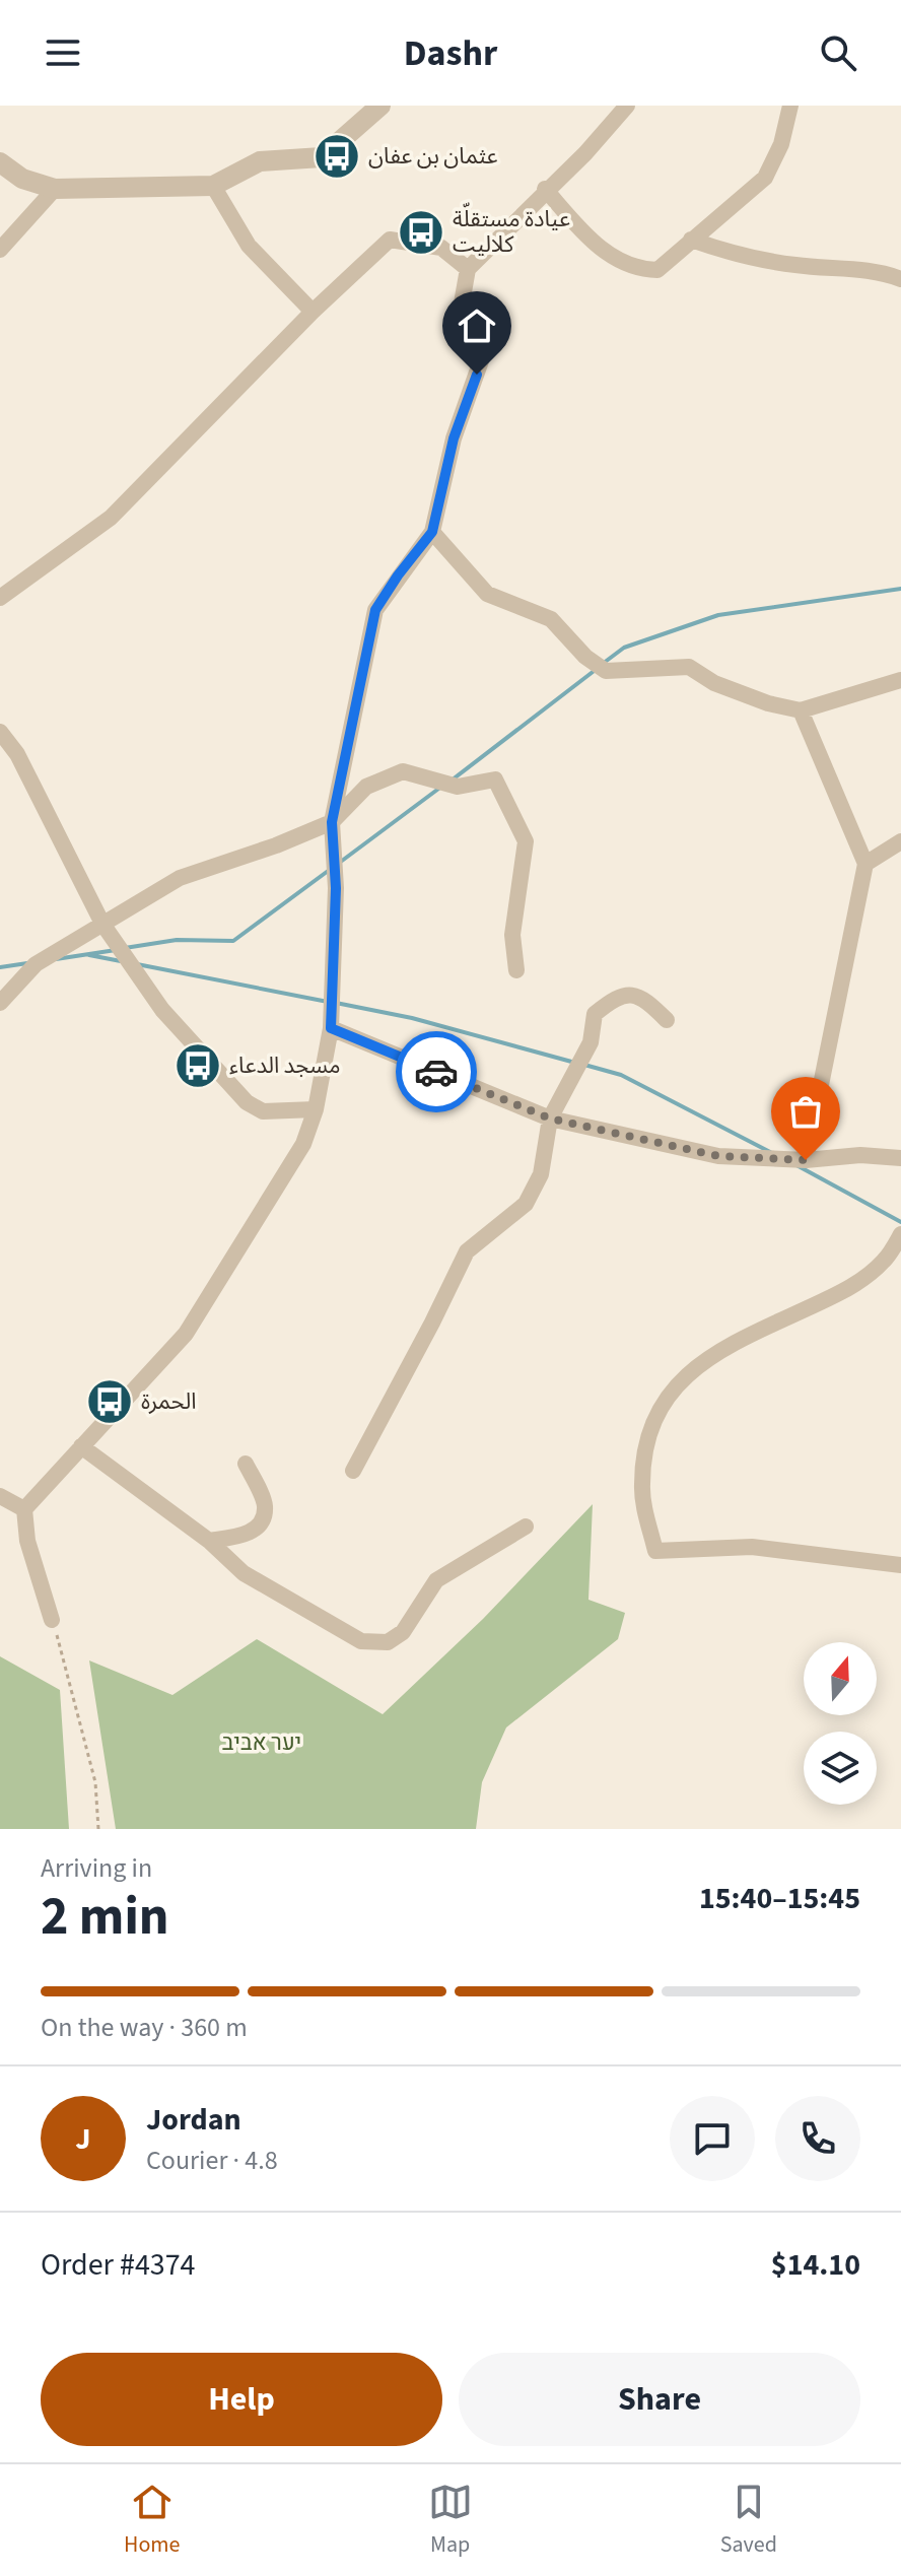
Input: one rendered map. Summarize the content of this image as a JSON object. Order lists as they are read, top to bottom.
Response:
{
  "parks": ["יער אביב"],
  "places": {
    "bus stop": [
      "عثمان بن عفان",
      "عيادة مستقلّة كلاليت",
      "مسجد الدعاء",
      "الحمرة"
    ]
  },
  "north": "top",
  "page": {
    "header": "Dashr",
    "heading": ["2 min", "Arriving in", "15:40–15:45"],
    "panel": [
      "Jordan",
      "Courier · 4.8",
      "Order #4374",
      "$14.10"
    ],
    "bar": "On the way · 360 m",
    "round": "J",
    "buttons": ["Help", "Share"],
    "tabs": ["Home", "Map", "Saved"]
  }
}
